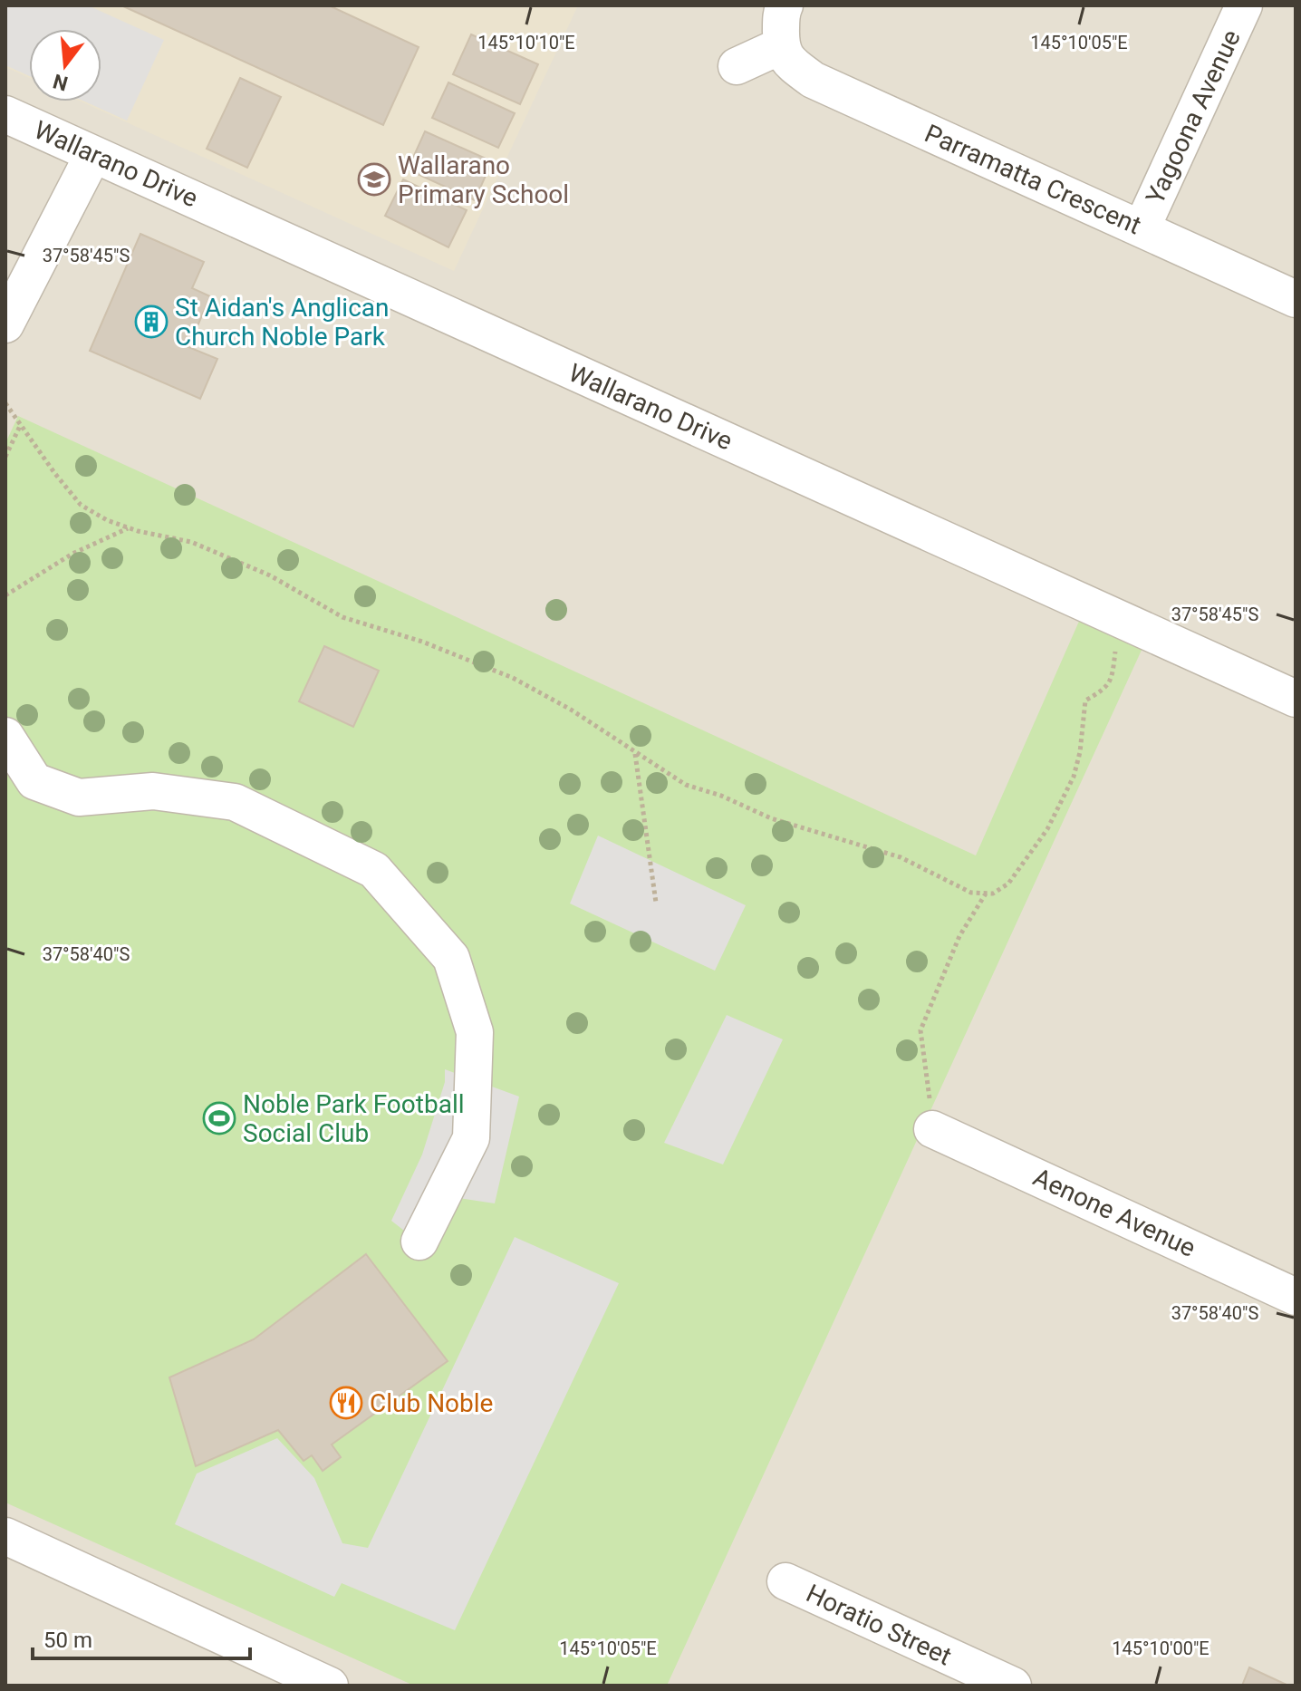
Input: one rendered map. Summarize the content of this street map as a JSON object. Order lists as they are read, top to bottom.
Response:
{
  "streets": {
    "street": [
      "Yagoona Avenue",
      "Wallarano Drive",
      "Parramatta Crescent",
      "Aenone Avenue",
      "Horatio Street"
    ]
  },
  "crossings": [
    ["Yagoona Avenue", "Parramatta Crescent"]
  ],
  "places": {
    "school or university": ["Wallarano Primary School"],
    "building": ["St Aidan's Anglican Church Noble Park"],
    "sports": ["Noble Park Football Social Club"],
    "restaurant": ["Club Noble"]
  },
  "scale_bar": "50 m",
  "north": "bottom",
  "coordinates": [
    "145°10'10\"E",
    "145°10'05\"E",
    "37°58'45\"S",
    "37°58'40\"S",
    "145°10'00\"E"
  ]
}
